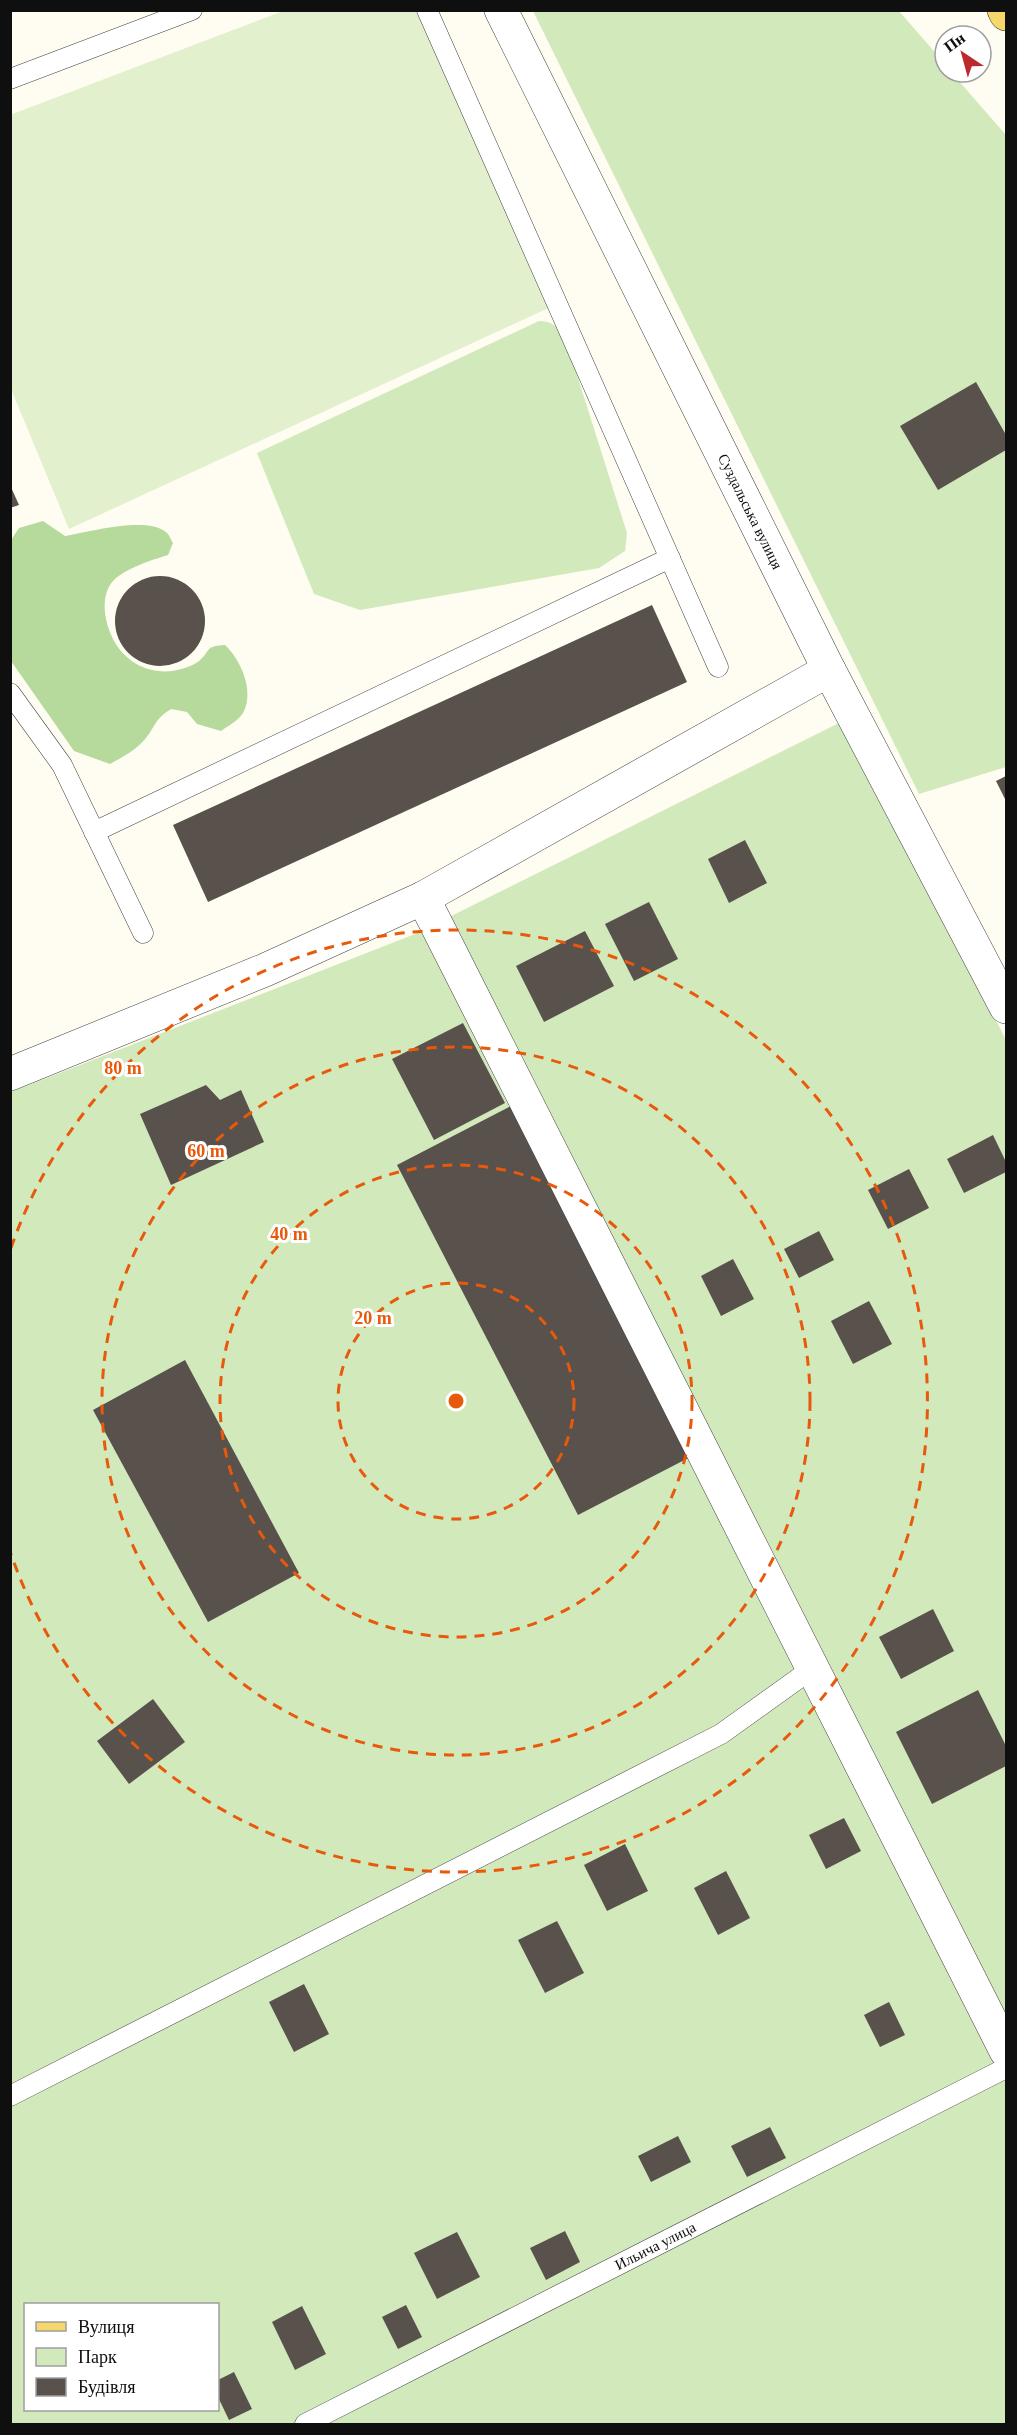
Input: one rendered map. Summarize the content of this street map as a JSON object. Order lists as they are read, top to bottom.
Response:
{
  "streets": {
    "street": ["Суздальська вулиця"],
    "lane": ["Ильича улица"]
  },
  "legend": ["Вулиця", "Парк", "Будівля"],
  "north": "top left",
  "rings": [
    "80 m",
    "60 m",
    "40 m",
    "20 m"
  ]
}
